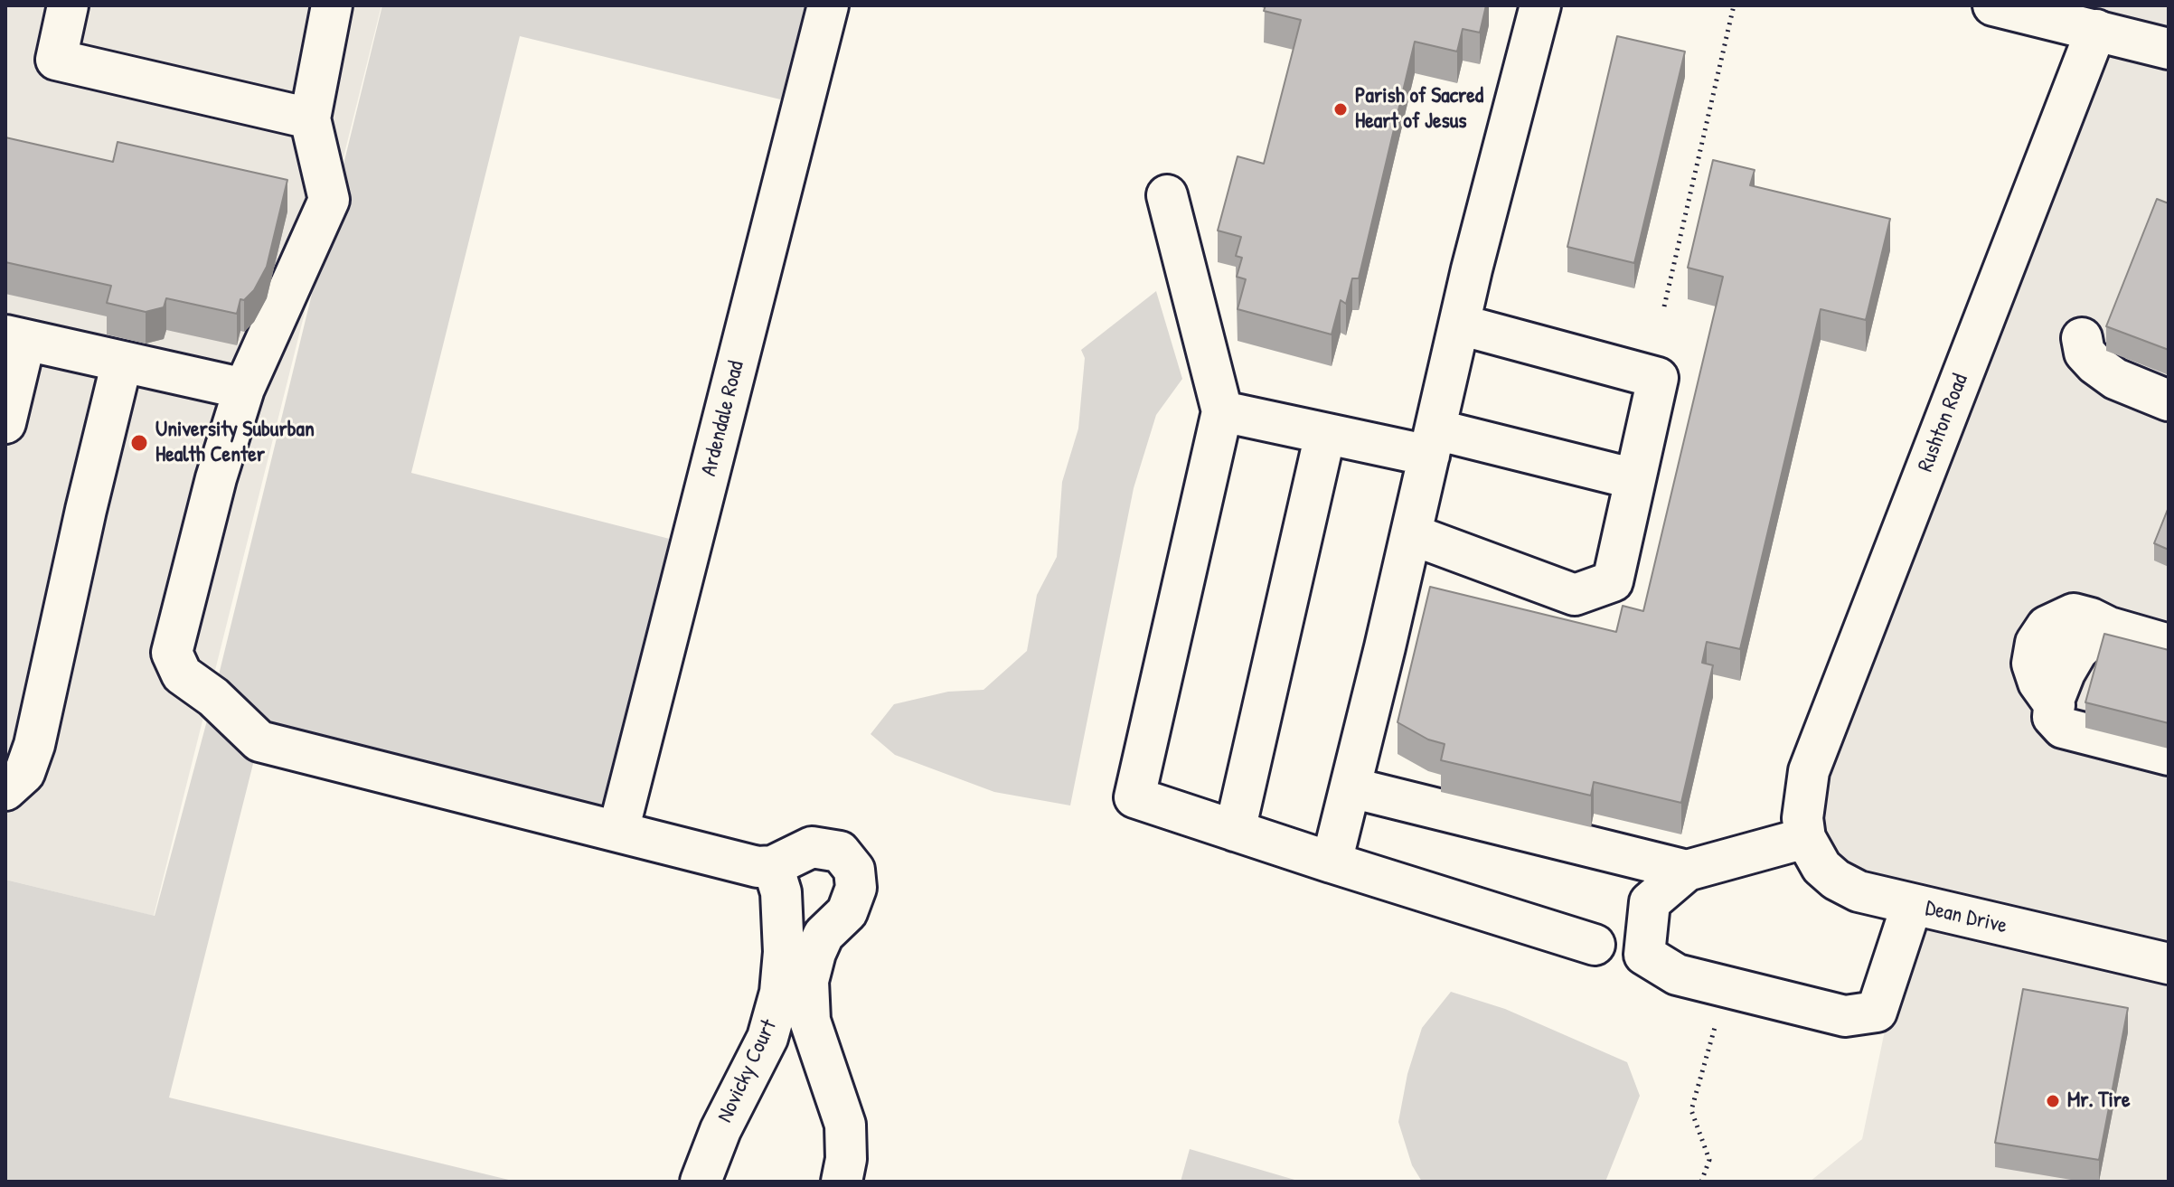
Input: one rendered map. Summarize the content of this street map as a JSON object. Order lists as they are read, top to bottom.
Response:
{
  "streets": {
    "street": [
      "Ardendale Road",
      "Rushton Road",
      "Dean Drive",
      "Novicky Court"
    ]
  },
  "crossings": [
    ["Rushton Road", "Dean Drive"]
  ],
  "places": ["Parish of Sacred Heart of Jesus", "University Suburban Health Center", "Mr. Tire"]
}
